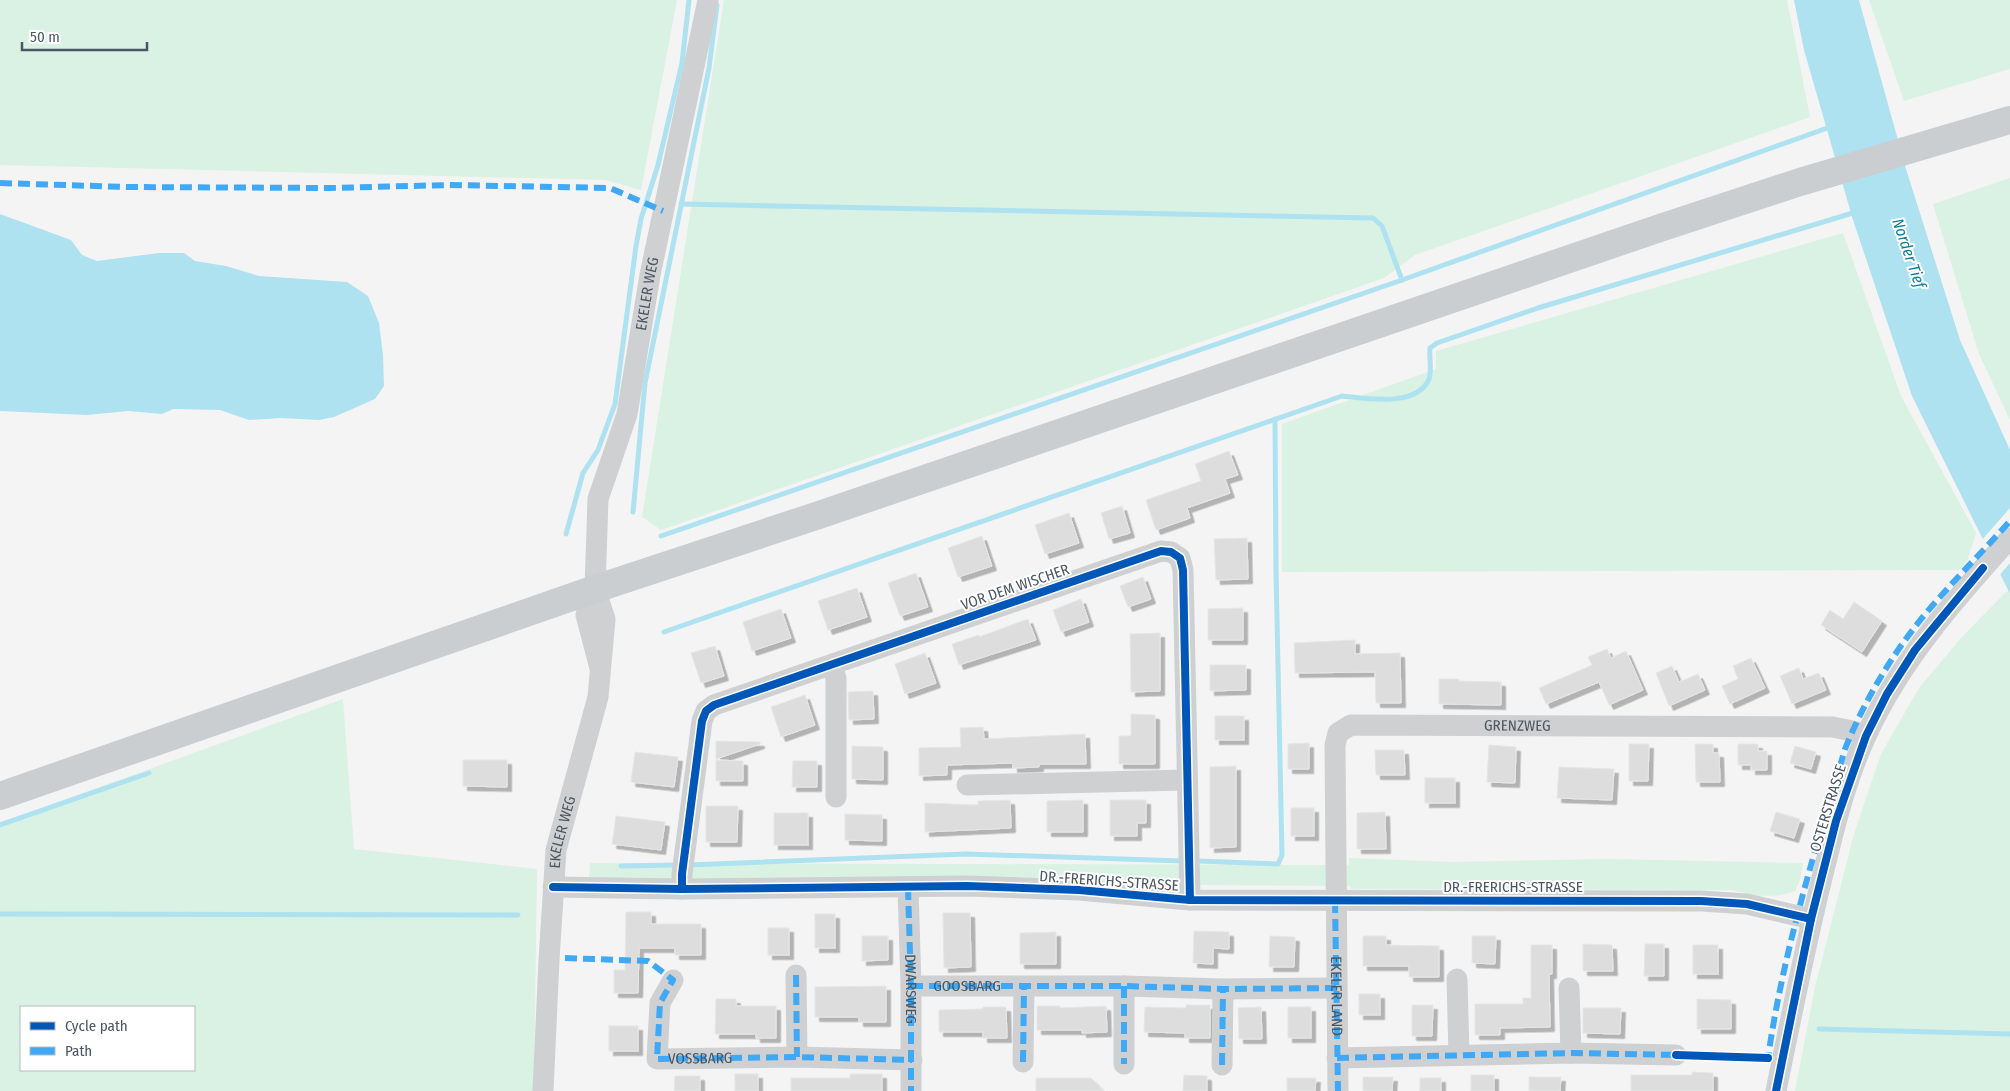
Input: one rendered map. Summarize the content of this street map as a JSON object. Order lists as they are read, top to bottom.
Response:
{
  "streets": {
    "street": [
      "EKELER WEG",
      "VOR DEM WISCHER",
      "GRENZWEG",
      "OSTERSTRASSE",
      "DR.-FRERICHS-STRASSE",
      "GOOSBARG",
      "DWARSWEG",
      "EKELER LAND",
      "VOSSBARG"
    ]
  },
  "crossings": [
    ["EKELER WEG", "DR.-FRERICHS-STRASSE"],
    ["VOR DEM WISCHER", "DR.-FRERICHS-STRASSE"],
    ["GRENZWEG", "OSTERSTRASSE"],
    ["GRENZWEG", "DR.-FRERICHS-STRASSE"],
    ["GRENZWEG", "EKELER LAND"],
    ["OSTERSTRASSE", "DR.-FRERICHS-STRASSE"],
    ["DR.-FRERICHS-STRASSE", "DWARSWEG"],
    ["DR.-FRERICHS-STRASSE", "EKELER LAND"],
    ["GOOSBARG", "DWARSWEG"],
    ["GOOSBARG", "EKELER LAND"],
    ["DWARSWEG", "VOSSBARG"]
  ],
  "water": ["Norder Tief"],
  "legend": ["Cycle path", "Path"],
  "scale_bar": "50 m"
}
